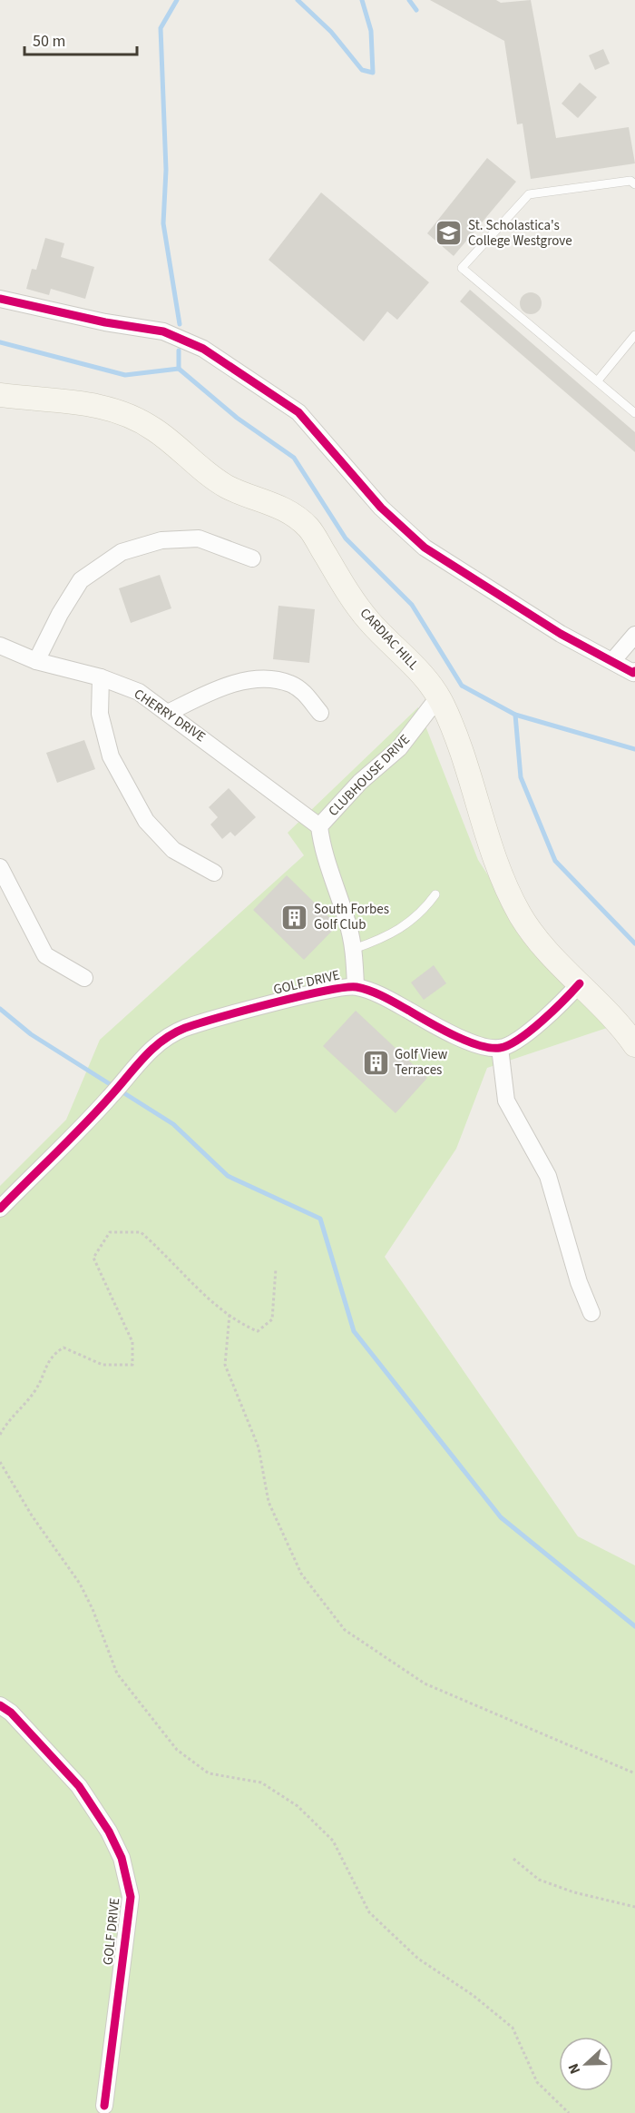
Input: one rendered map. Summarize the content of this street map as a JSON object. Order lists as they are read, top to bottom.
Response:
{
  "streets": {
    "main road": ["CARDIAC HILL"],
    "street": ["CHERRY DRIVE", "CLUBHOUSE DRIVE", "GOLF DRIVE"]
  },
  "crossings": [
    ["CARDIAC HILL", "CLUBHOUSE DRIVE"],
    ["CHERRY DRIVE", "CLUBHOUSE DRIVE"],
    ["CLUBHOUSE DRIVE", "GOLF DRIVE"]
  ],
  "places": {
    "school or university": ["St. Scholastica's College Westgrove"],
    "building": ["South Forbes Golf Club", "Golf View Terraces"]
  },
  "scale_bar": "50 m",
  "north": "left"
}
